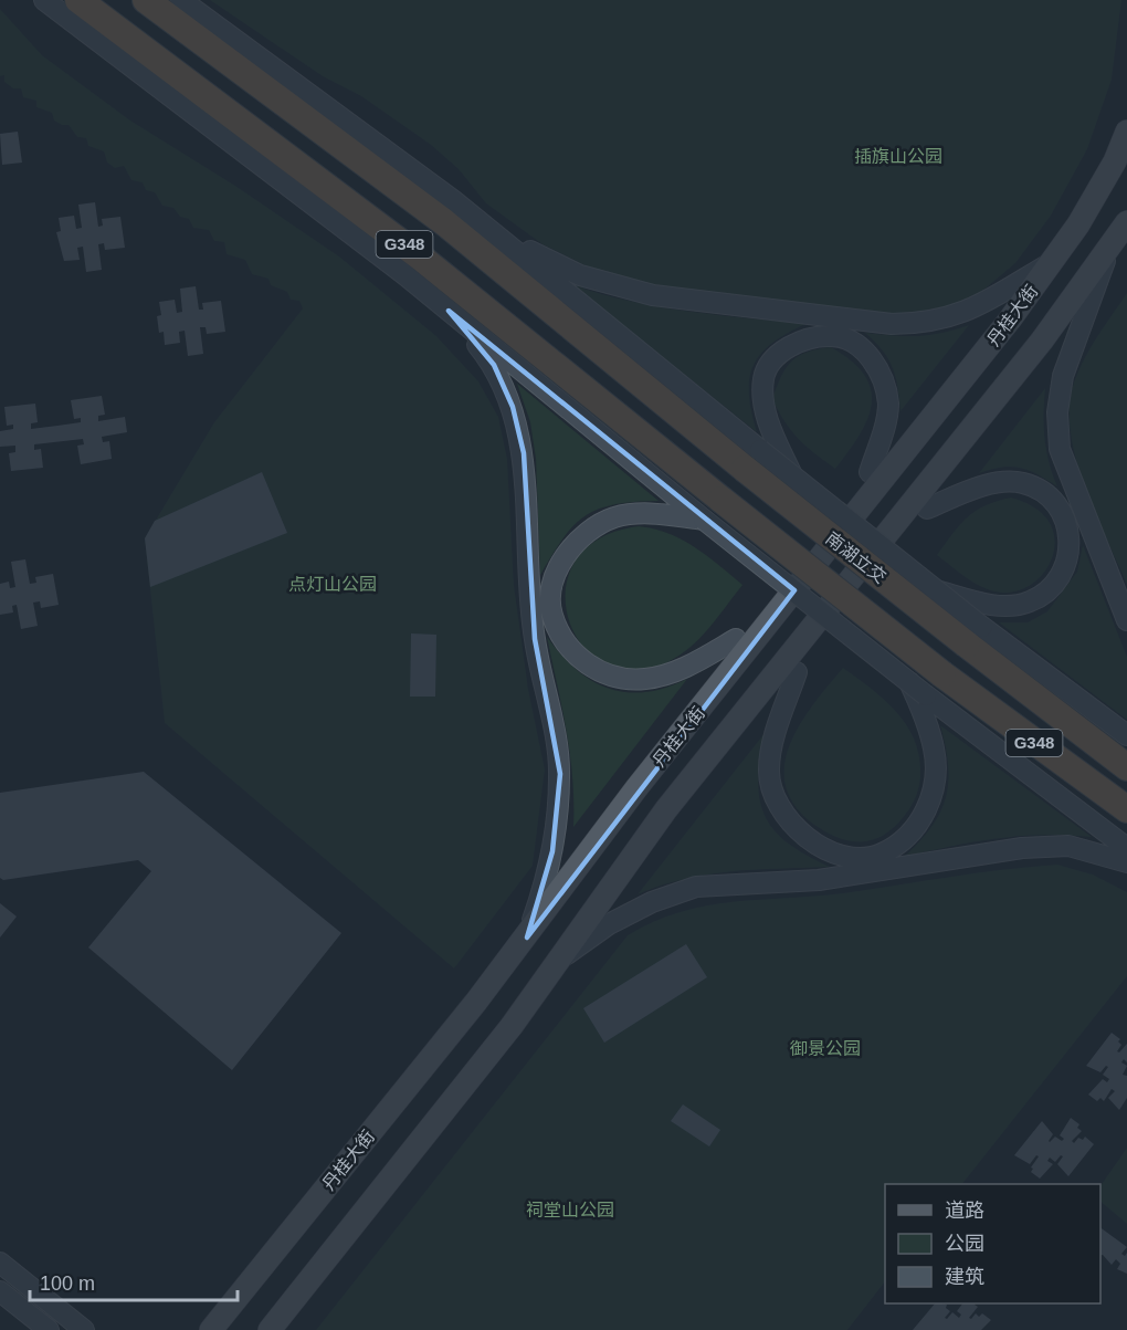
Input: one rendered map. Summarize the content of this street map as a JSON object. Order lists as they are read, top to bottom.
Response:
{
  "streets": {
    "highway": ["G348", "南湖立交"],
    "main road": ["丹桂大街"]
  },
  "crossings": [
    ["G348", "南湖立交"]
  ],
  "parks": [
    "插旗山公园",
    "点灯山公园",
    "御景公园",
    "祠堂山公园"
  ],
  "legend": ["道路", "公园", "建筑"],
  "scale_bar": "100 m"
}
